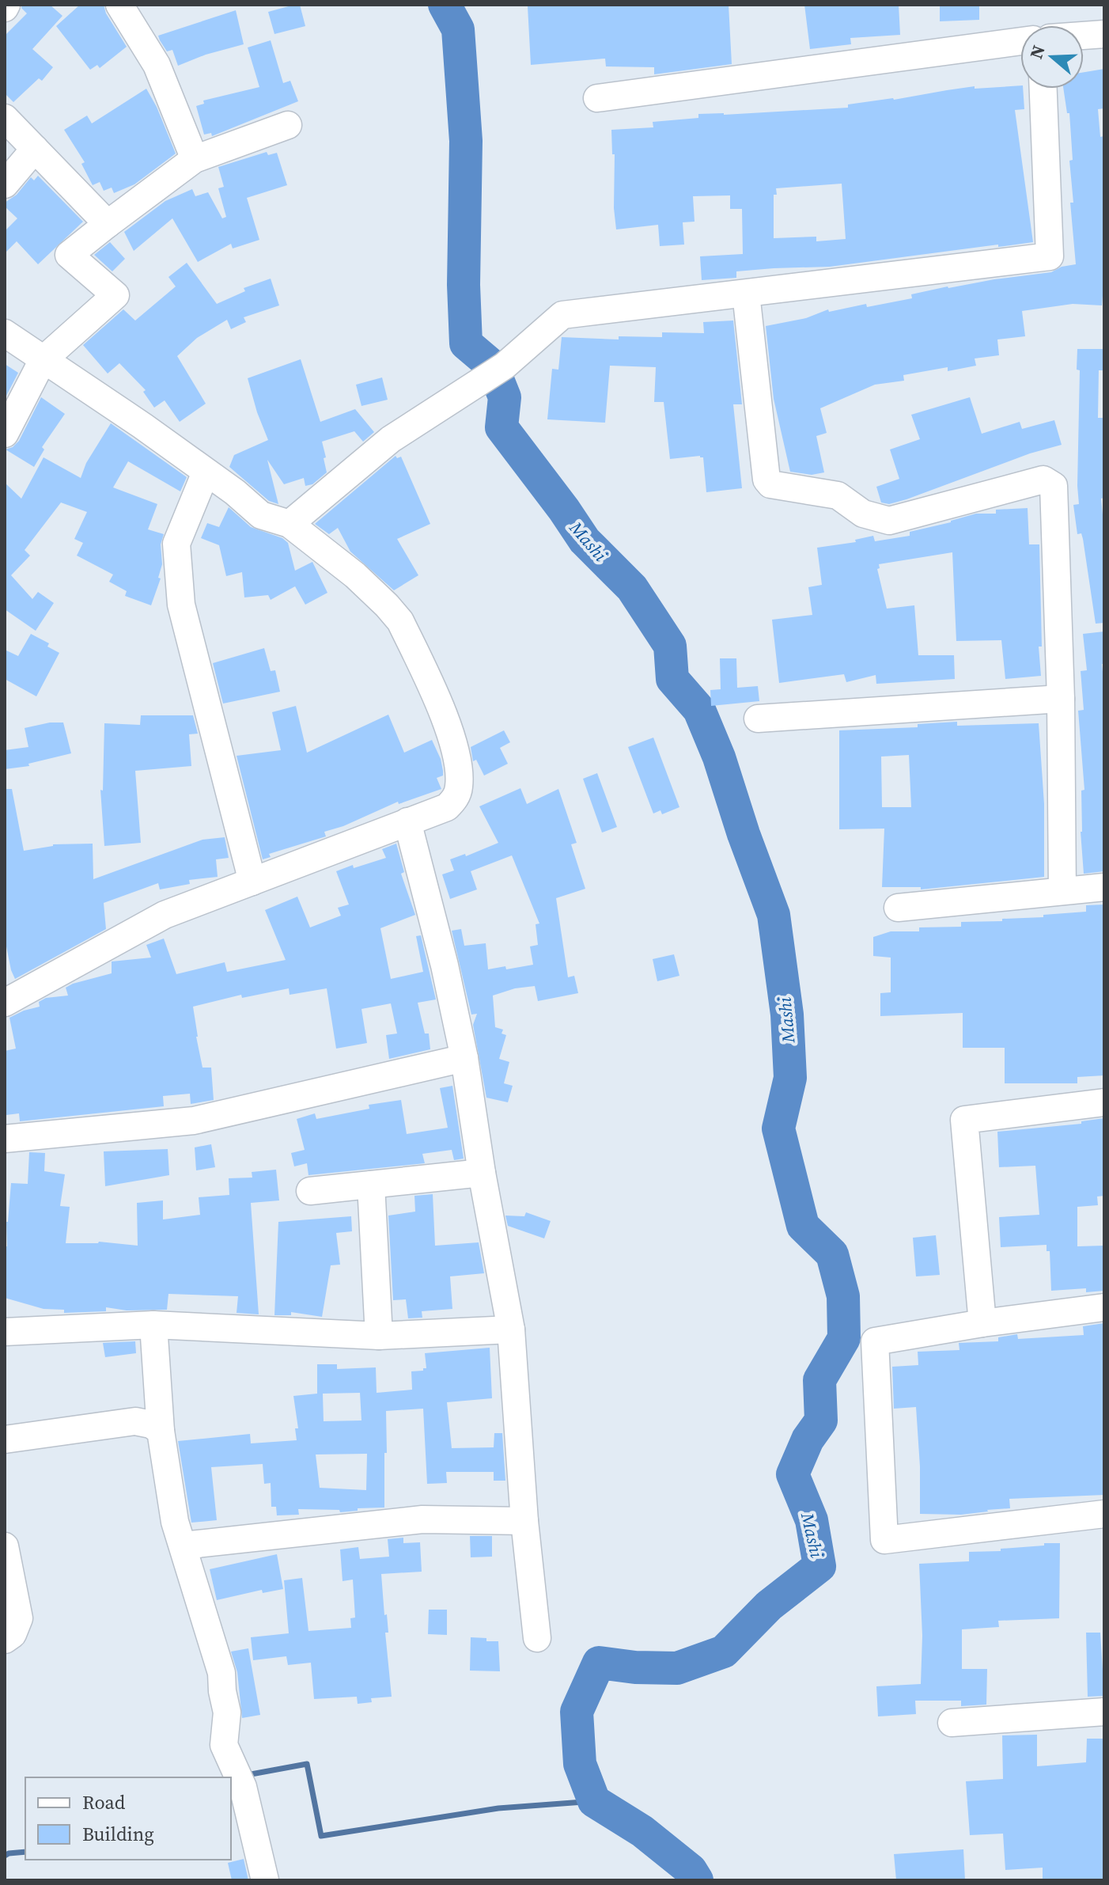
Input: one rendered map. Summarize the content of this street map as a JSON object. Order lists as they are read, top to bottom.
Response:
{
  "water": ["Mashi"],
  "legend": ["Road", "Building"],
  "north": "left"
}
